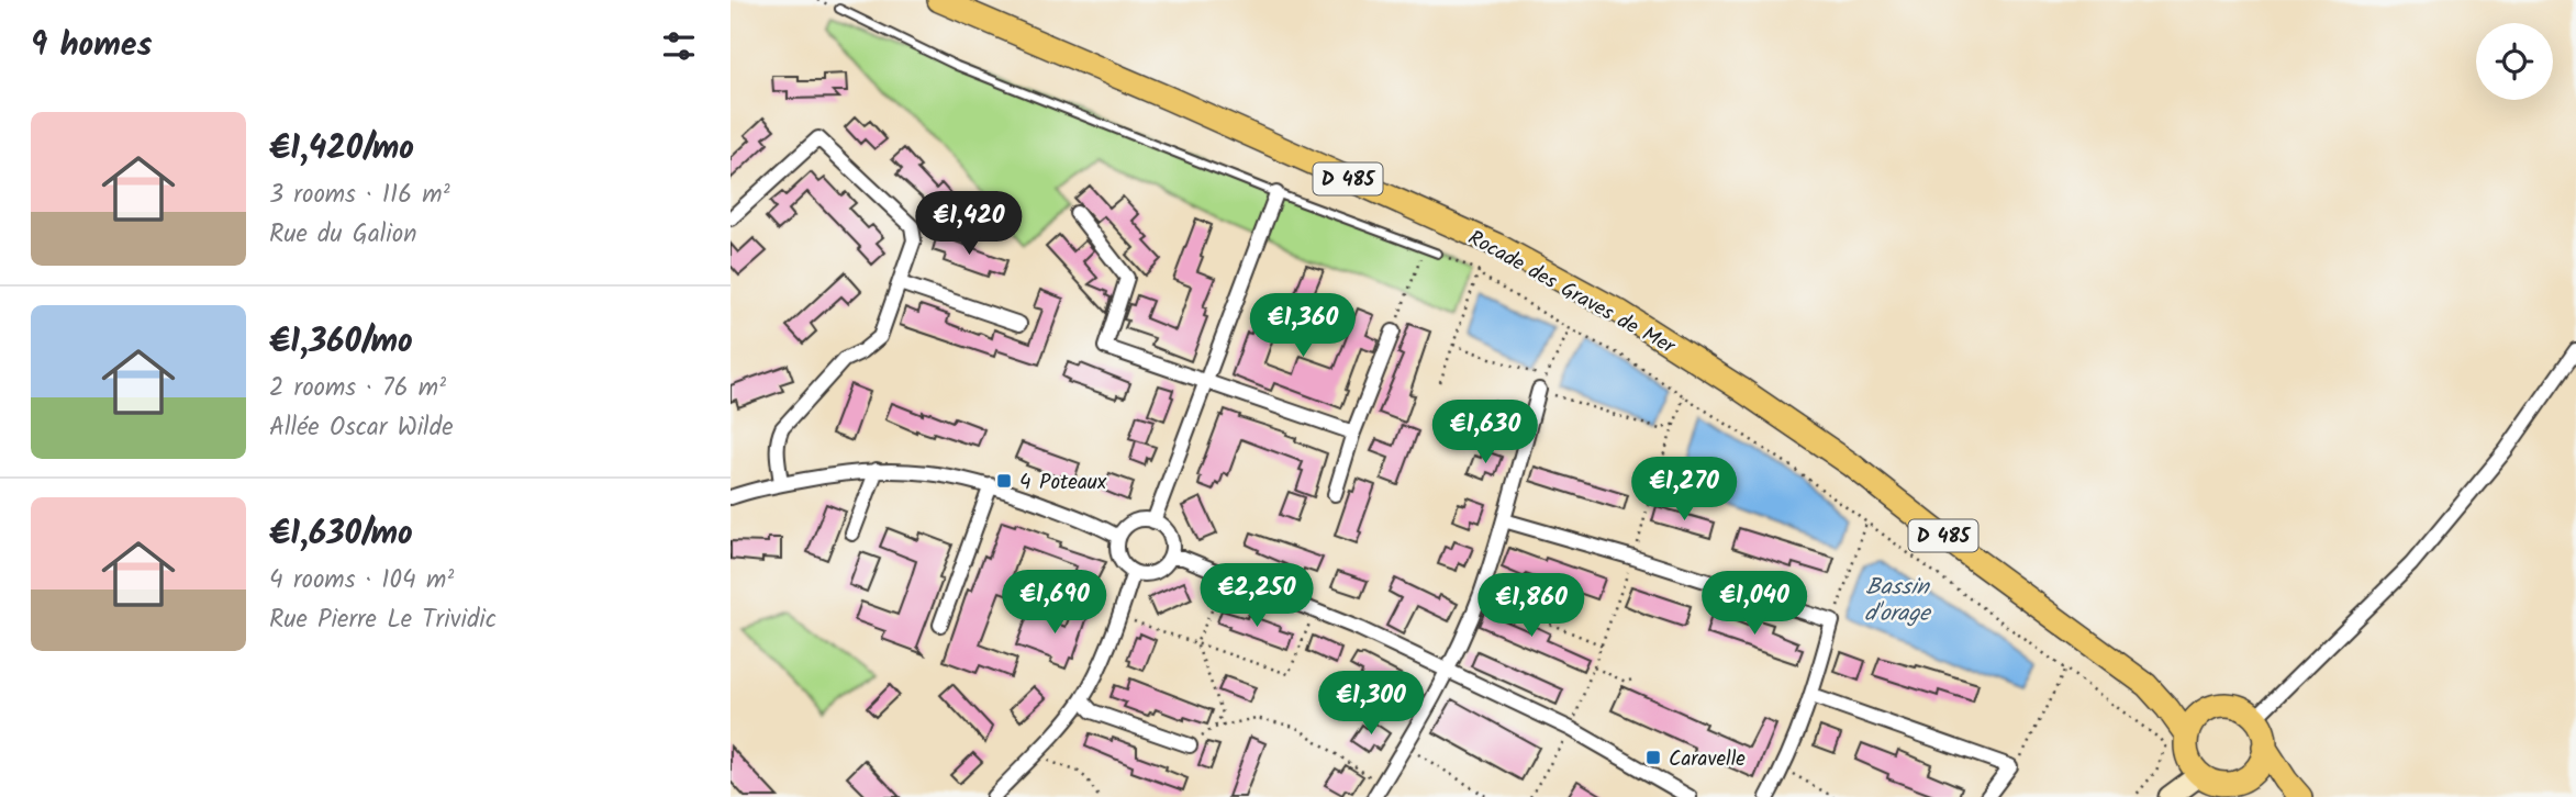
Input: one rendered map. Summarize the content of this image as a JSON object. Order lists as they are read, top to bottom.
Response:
{
  "streets": {
    "main road": ["D 485", "Rocade des Graves de Mer"]
  },
  "water": ["Bassin d'orage"],
  "places": {
    "transit": ["4 Poteaux", "Caravelle"]
  },
  "page": {
    "heading": "9 homes",
    "list": [
      {
        "name": "€1,420/mo",
        "note": "3 rooms · 116 m² · Rue du Galion"
      },
      {
        "name": "€1,360/mo",
        "note": "2 rooms · 76 m² · Allée Oscar Wilde"
      },
      {
        "name": "€1,630/mo",
        "note": "4 rooms · 104 m² · Rue Pierre Le Trividic"
      }
    ],
    "price": [
      "€1,420",
      "€1,360",
      "€1,630",
      "€1,270",
      "€2,250",
      "€1,690",
      "€1,040",
      "€1,860",
      "€1,300"
    ]
  }
}
